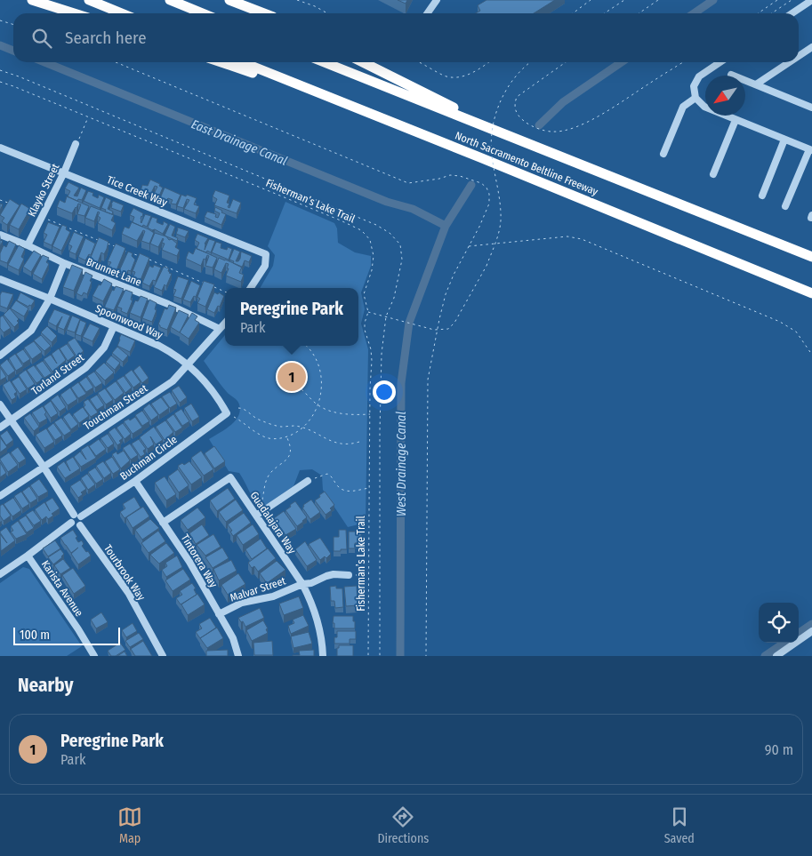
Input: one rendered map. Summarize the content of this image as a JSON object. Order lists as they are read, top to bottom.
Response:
{
  "streets": {
    "highway": ["North Sacramento Beltline Freeway"],
    "street": [
      "Klayko Street",
      "Tice Creek Way",
      "Brunnet Lane",
      "Spoonwood Way",
      "Torland Street",
      "Touchman Street",
      "Buchman Circle",
      "Guadalajara Way",
      "Tintorera Way",
      "Tourbrook Way",
      "Karista Avenue",
      "Malvar Street"
    ],
    "path": ["Fisherman’s Lake Trail"]
  },
  "crossings": [
    ["Klayko Street", "Tice Creek Way"],
    ["Klayko Street", "Brunnet Lane"],
    ["Brunnet Lane", "Touchman Street"],
    ["Spoonwood Way", "Torland Street"],
    ["Spoonwood Way", "Touchman Street"],
    ["Spoonwood Way", "Buchman Circle"],
    ["Buchman Circle", "Tintorera Way"],
    ["Buchman Circle", "Tourbrook Way"],
    ["Guadalajara Way", "Tintorera Way"],
    ["Guadalajara Way", "Malvar Street"],
    ["Tintorera Way", "Malvar Street"]
  ],
  "water": ["East Drainage Canal", "West Drainage Canal"],
  "scale_bar": "100 m",
  "north": "bottom left",
  "page": {
    "search": "Search here",
    "popup": ["Peregrine Park", "Park"],
    "pins": "1",
    "scale": "100 m",
    "heading": "Nearby",
    "list": [
      {
        "mark": "1",
        "name": "Peregrine Park",
        "note": "Park",
        "value": "90 m"
      }
    ],
    "nav": ["Map", "Directions", "Saved"]
  }
}
